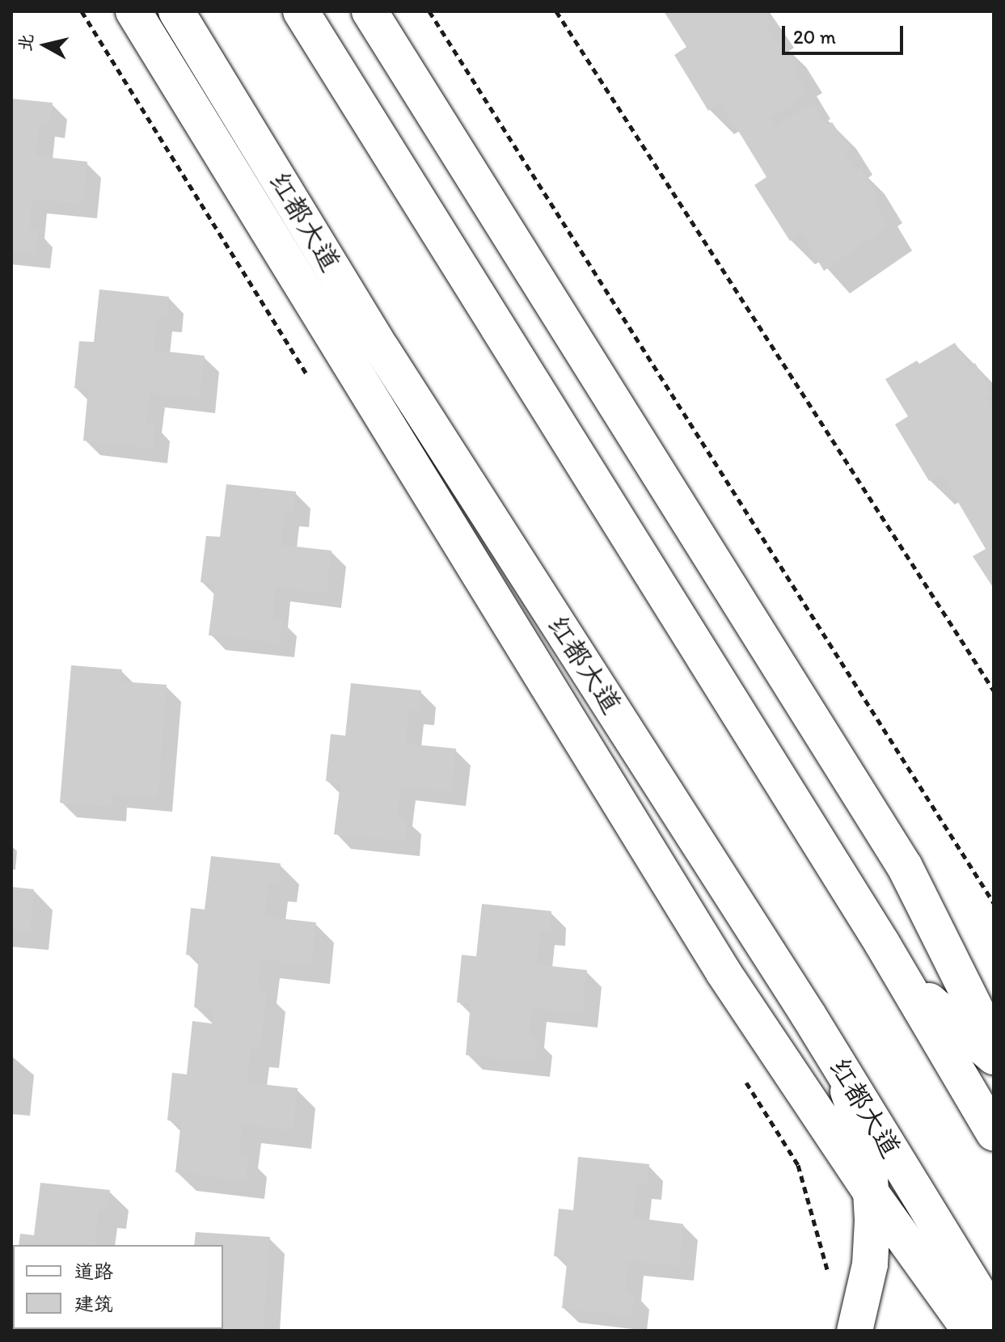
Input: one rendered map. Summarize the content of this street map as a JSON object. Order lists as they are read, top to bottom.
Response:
{
  "streets": {
    "main road": ["红都大道"]
  },
  "legend": ["道路", "建筑"],
  "scale_bar": "20 m",
  "north": "left"
}
